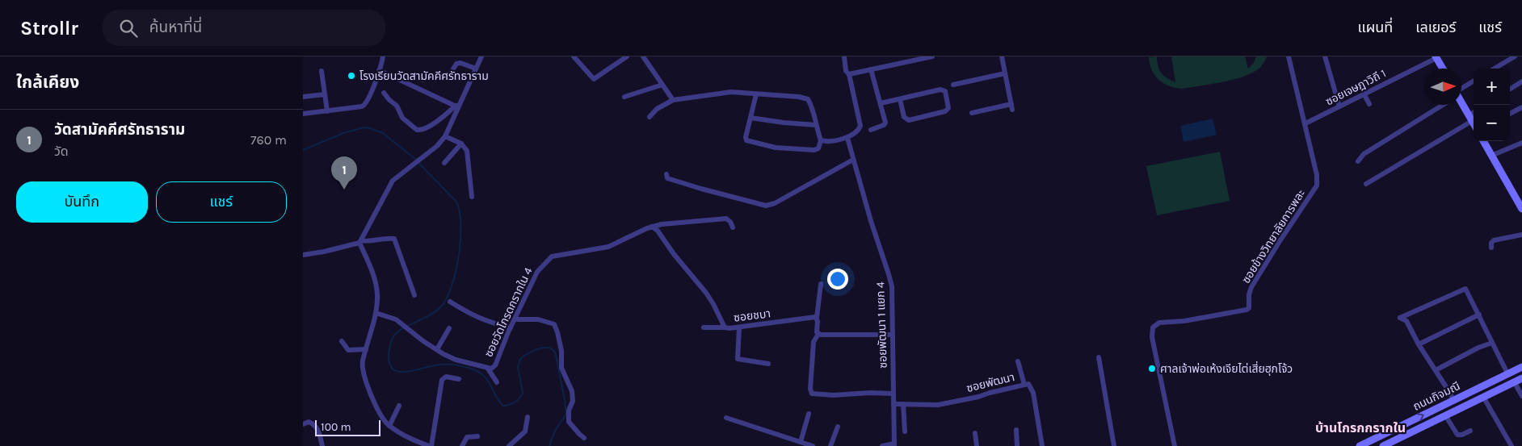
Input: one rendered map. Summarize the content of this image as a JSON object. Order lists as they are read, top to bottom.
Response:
{
  "streets": {
    "main road": ["ถนนกิจมณี"],
    "street": [
      "ซอยเจษฎาวิถี 1",
      "ซอยข้างวิทยาลัยการพละ",
      "ซอยวัดโกรดกรากใน 4",
      "ซอยชบา",
      "ซอยพัฒนา 1 แยก 4",
      "ซอยพัฒนา"
    ]
  },
  "crossings": [
    ["ซอยเจษฎาวิถี 1", "ซอยข้างวิทยาลัยการพละ"],
    ["ซอยวัดโกรดกรากใน 4", "ซอยชบา"],
    ["ซอยพัฒนา 1 แยก 4", "ซอยพัฒนา"]
  ],
  "districts": ["บ้านโกรกกรากใน"],
  "places": ["โรงเรียนวัดสามัคคีศรัทธาราม", "ศาลเจ้าพ่อเห้งเจียไต่เสี่ยฮุกโจ้ว"],
  "scale_bar": "100 m",
  "north": "right",
  "page": {
    "header": "Strollr",
    "search": "ค้นหาที่นี่",
    "nav": ["แผนที่", "เลเยอร์", "แชร์"],
    "heading": "ใกล้เคียง",
    "map_buttons": ["+", "−"],
    "list": [
      {
        "mark": "1",
        "name": "วัดสามัคคีศรัทธาราม",
        "note": "วัด",
        "value": "760 m"
      }
    ],
    "pins": "1",
    "buttons": ["บันทึก", "แชร์"],
    "scale": "100 m"
  }
}
